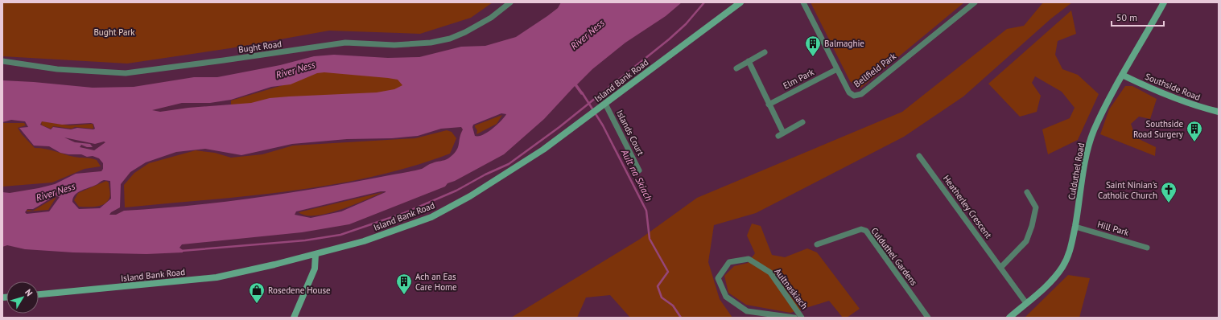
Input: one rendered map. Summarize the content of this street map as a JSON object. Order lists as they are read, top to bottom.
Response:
{
  "streets": {
    "main road": ["Island Bank Road", "Southside Road", "Culduthel Road"],
    "street": [
      "Bught Road",
      "Bellfield Park",
      "Elm Park",
      "Islands Court",
      "Heatherley Crescent",
      "Hill Park",
      "Culduthel Gardens",
      "Aultnaskiach"
    ]
  },
  "crossings": [
    ["Bellfield Park", "Elm Park"],
    ["Island Bank Road", "Islands Court"],
    ["Southside Road", "Culduthel Road"],
    ["Culduthel Road", "Heatherley Crescent"],
    ["Culduthel Road", "Hill Park"]
  ],
  "water": ["River Ness", "Ault na Skiach"],
  "parks": ["Bught Park"],
  "places": {
    "building": ["Balmaghie", "Southside Road Surgery", "Ach an Eas Care Home"],
    "church": ["Saint Ninian's Catholic Church"],
    "shop": ["Rosedene House"]
  },
  "scale_bar": "50 m",
  "north": "top right"
}
